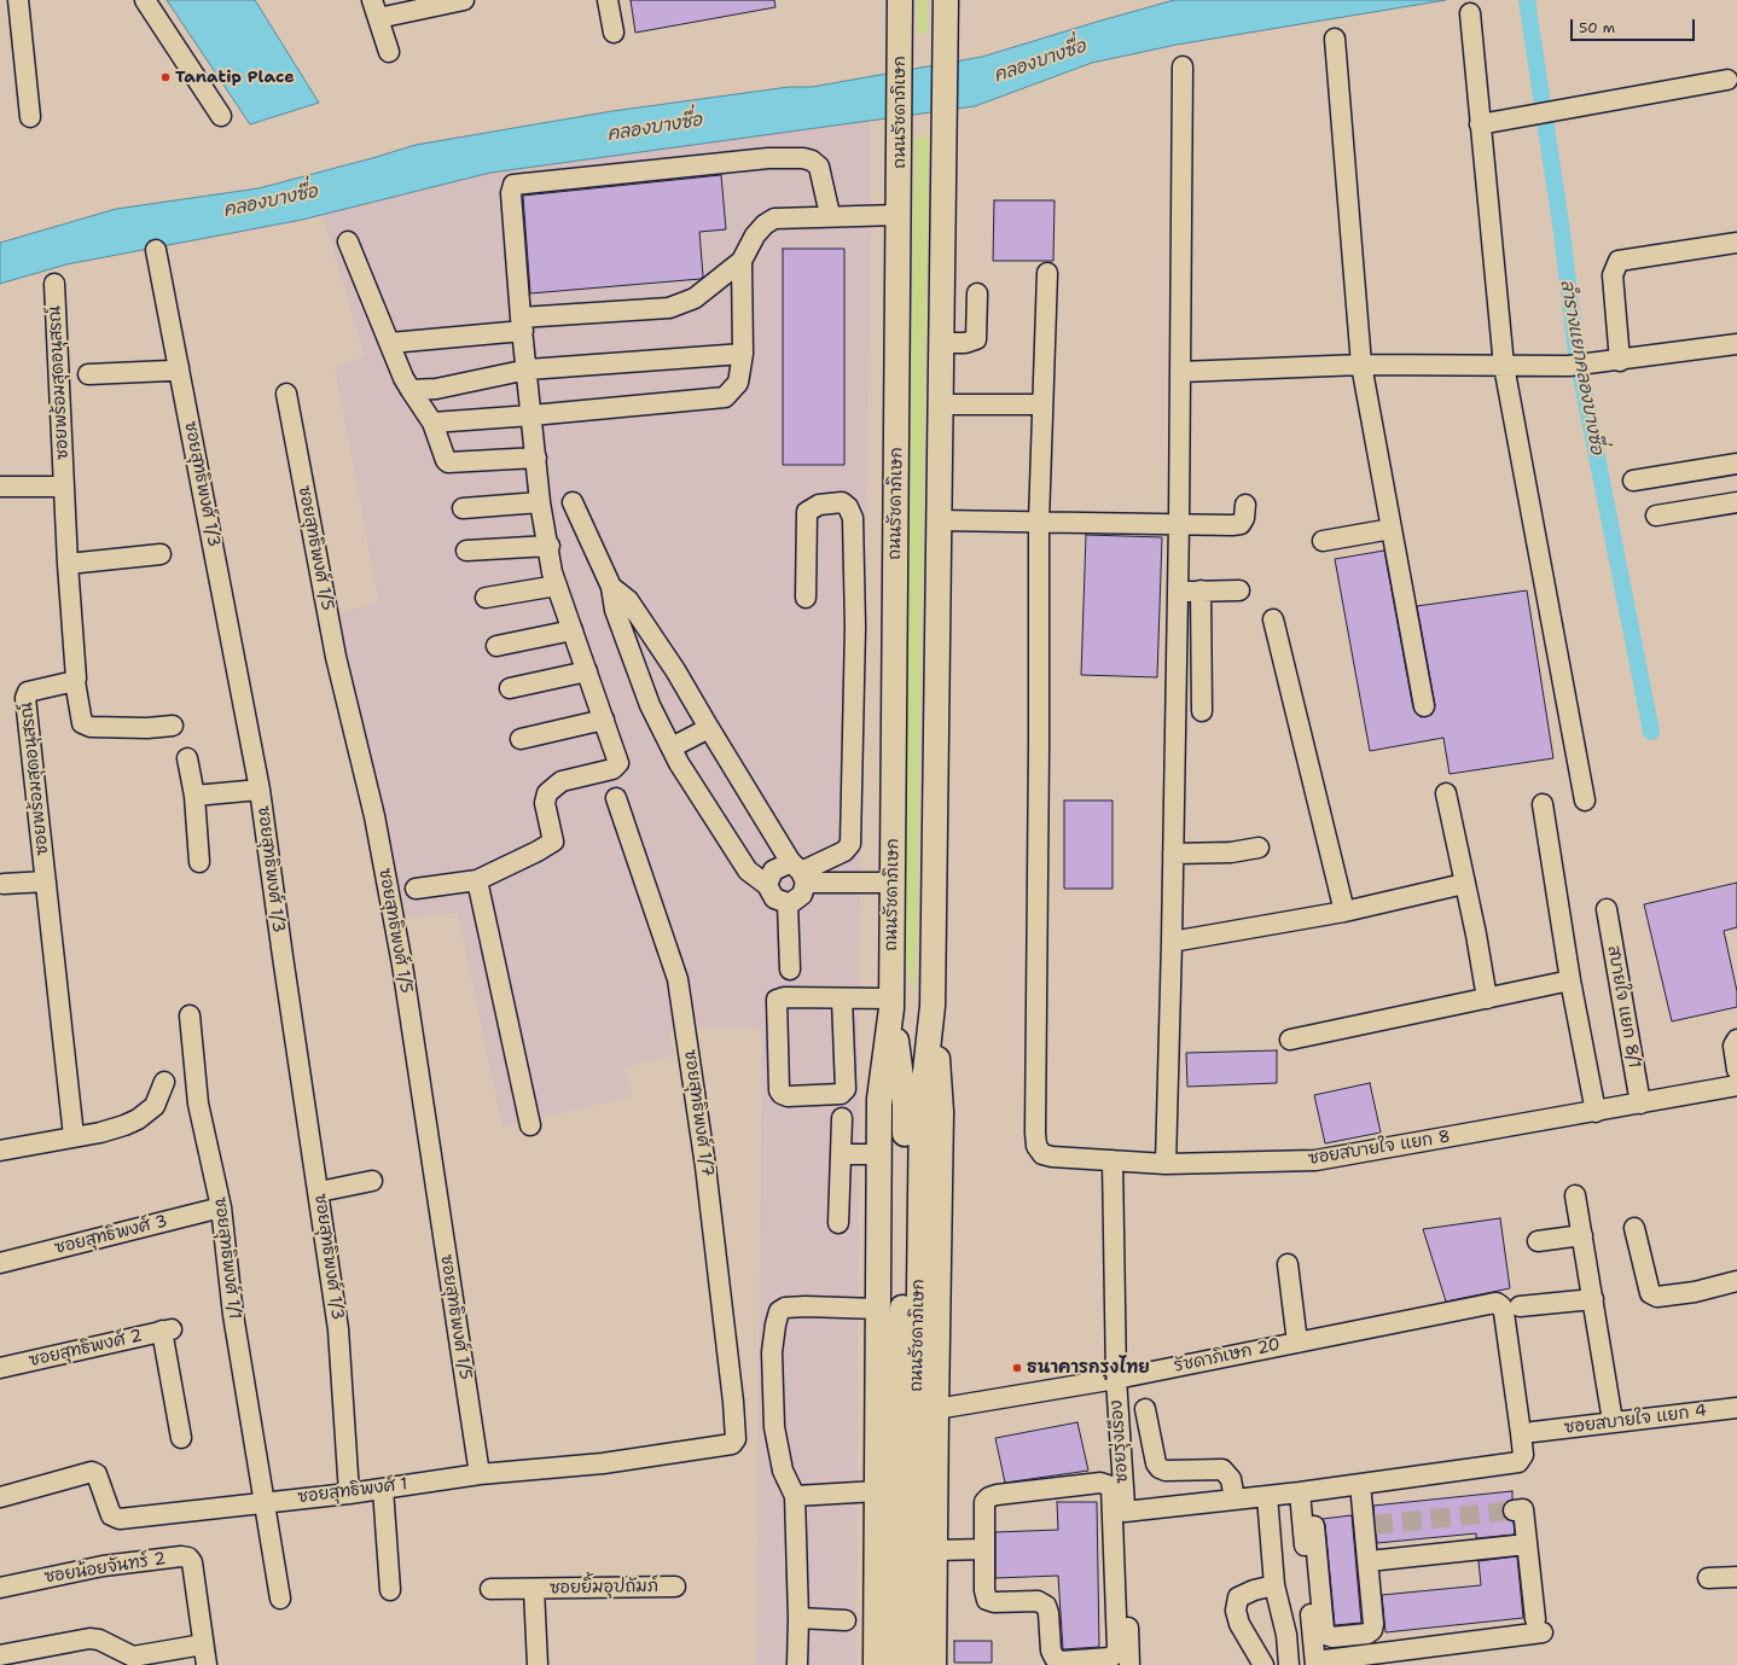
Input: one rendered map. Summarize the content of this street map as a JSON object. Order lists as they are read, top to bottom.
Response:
{
  "streets": {
    "main road": ["ถนนรัชดาภิเษก"],
    "street": [
      "ซอยพร้อมสุดอนุสรณ์",
      "ซอยสุทธิพงศ์ 1/3",
      "ซอยสุทธิพงศ์ 1/5",
      "สบายใจ แยก 8/1",
      "ซอยสุทธิพงศ์ 1/7",
      "ซอยสบายใจ แยก 8",
      "ซอยสุทธิพงศ์ 3",
      "ซอยสุทธิพงศ์ 1/1",
      "ซอยสุทธิพงศ์ 2",
      "รัชดาภิเษก 20",
      "ซอยสบายใจ แยก 4",
      "ซอยรุ่งเรือง",
      "ซอยสุทธิพงศ์ 1",
      "ซอยน้อยจันทร์ 2",
      "ซอยยิ้มอุปถัมภ์"
    ]
  },
  "crossings": [
    ["ถนนรัชดาภิเษก", "รัชดาภิเษก 20"],
    ["ซอยสุทธิพงศ์ 1/3", "ซอยสุทธิพงศ์ 1"],
    ["ซอยสุทธิพงศ์ 1/5", "ซอยสุทธิพงศ์ 1"],
    ["สบายใจ แยก 8/1", "ซอยสบายใจ แยก 8"],
    ["ซอยสุทธิพงศ์ 1/7", "ซอยสุทธิพงศ์ 1"],
    ["ซอยสบายใจ แยก 8", "ซอยรุ่งเรือง"],
    ["ซอยสุทธิพงศ์ 3", "ซอยสุทธิพงศ์ 1/1"],
    ["ซอยสุทธิพงศ์ 1/1", "ซอยสุทธิพงศ์ 1"],
    ["รัชดาภิเษก 20", "ซอยรุ่งเรือง"]
  ],
  "water": ["คลองบางซื่อ", "ลำรางแยกคลองบางซื่อ"],
  "places": ["Tanatip Place", "ธนาคารกรุงไทย"],
  "scale_bar": "50 m"
}
